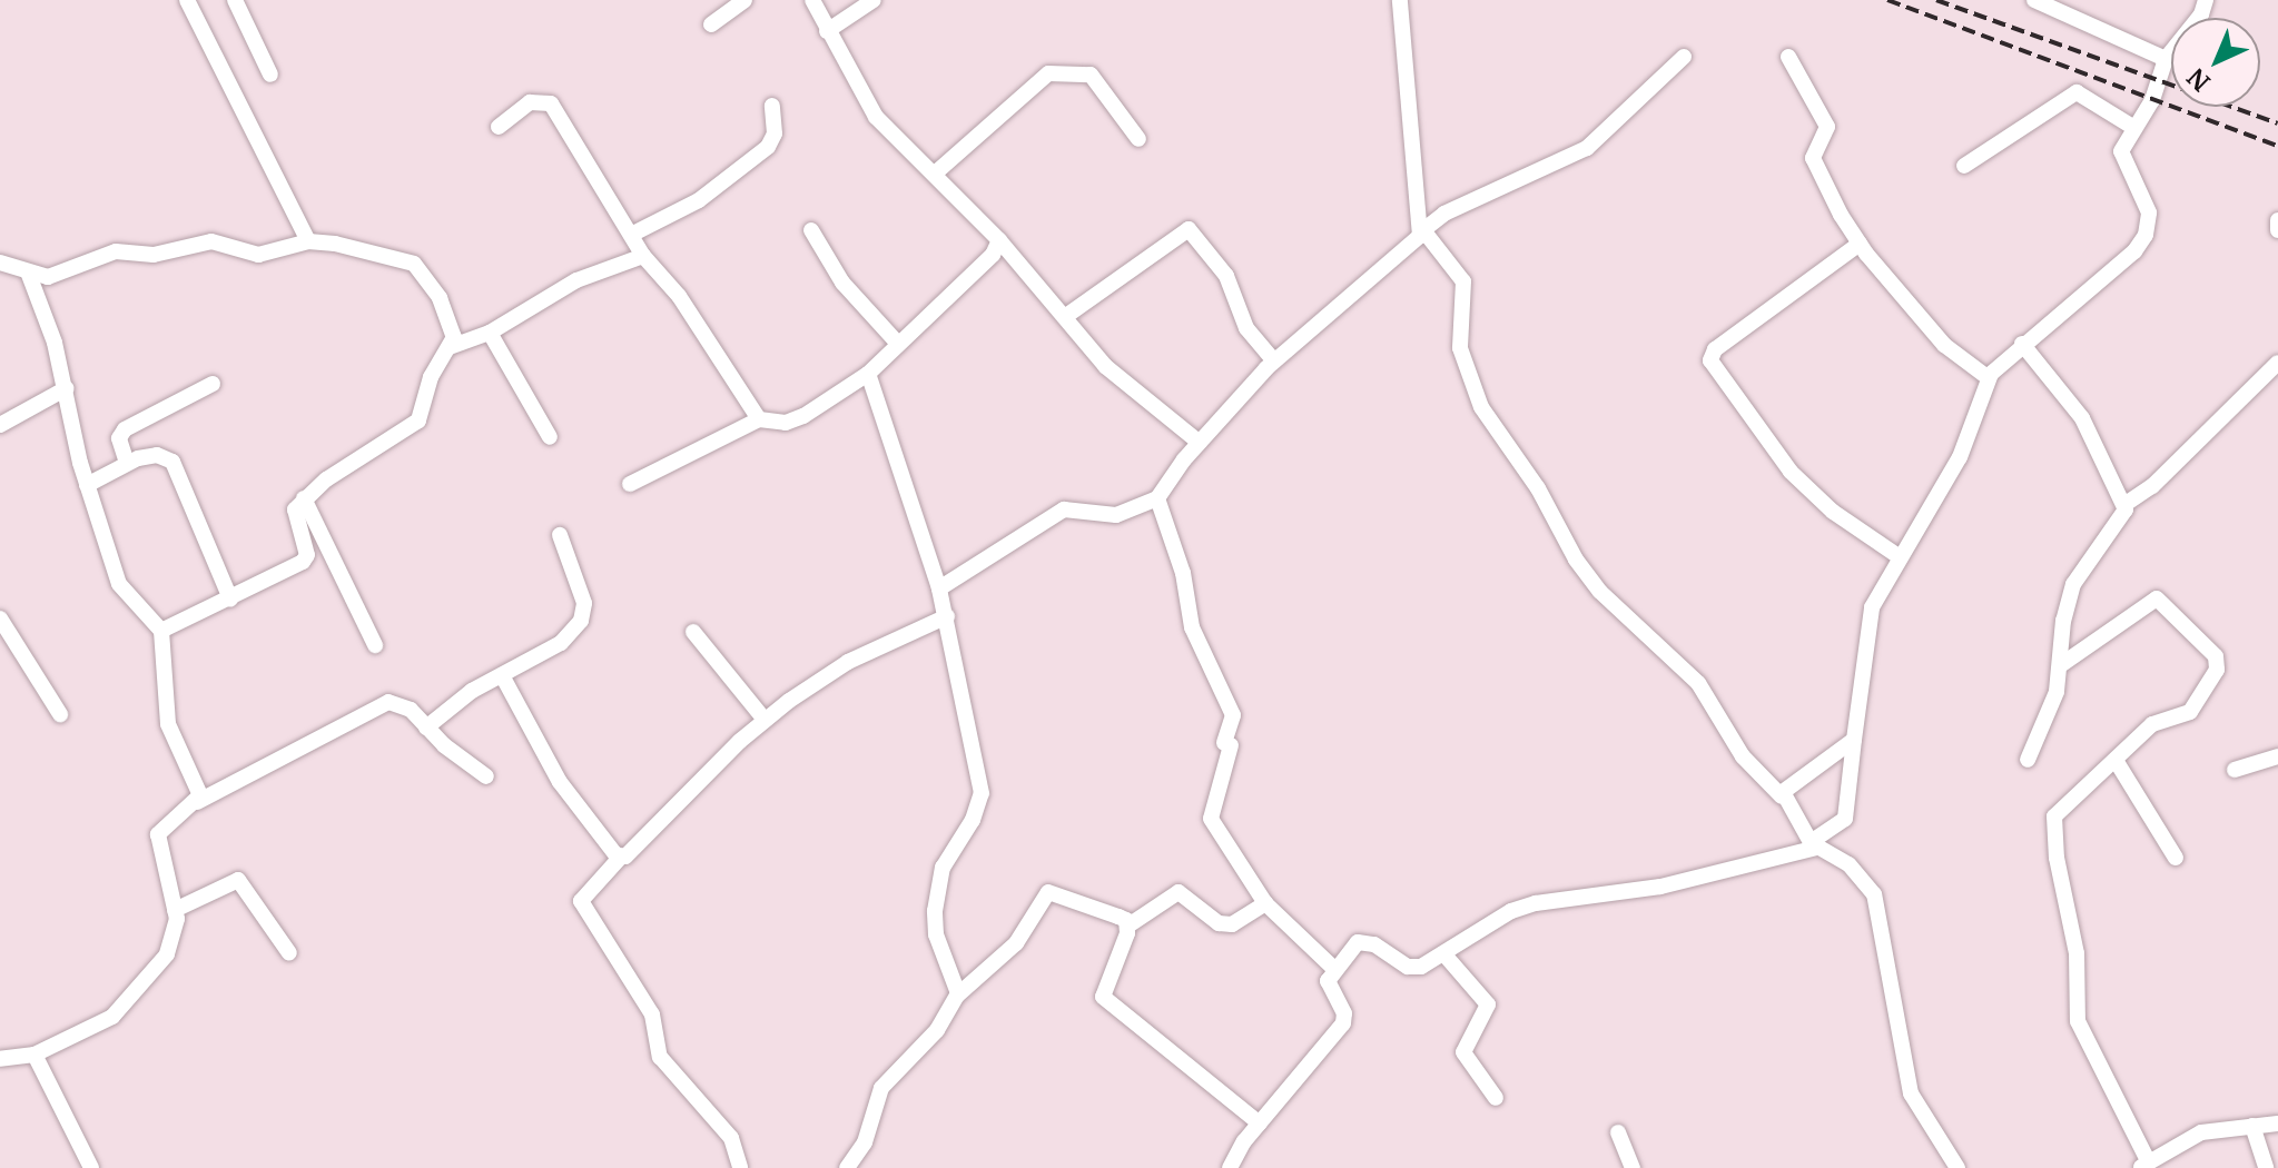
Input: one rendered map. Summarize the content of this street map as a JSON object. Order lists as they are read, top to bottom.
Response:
{
  "north": "bottom left"
}
